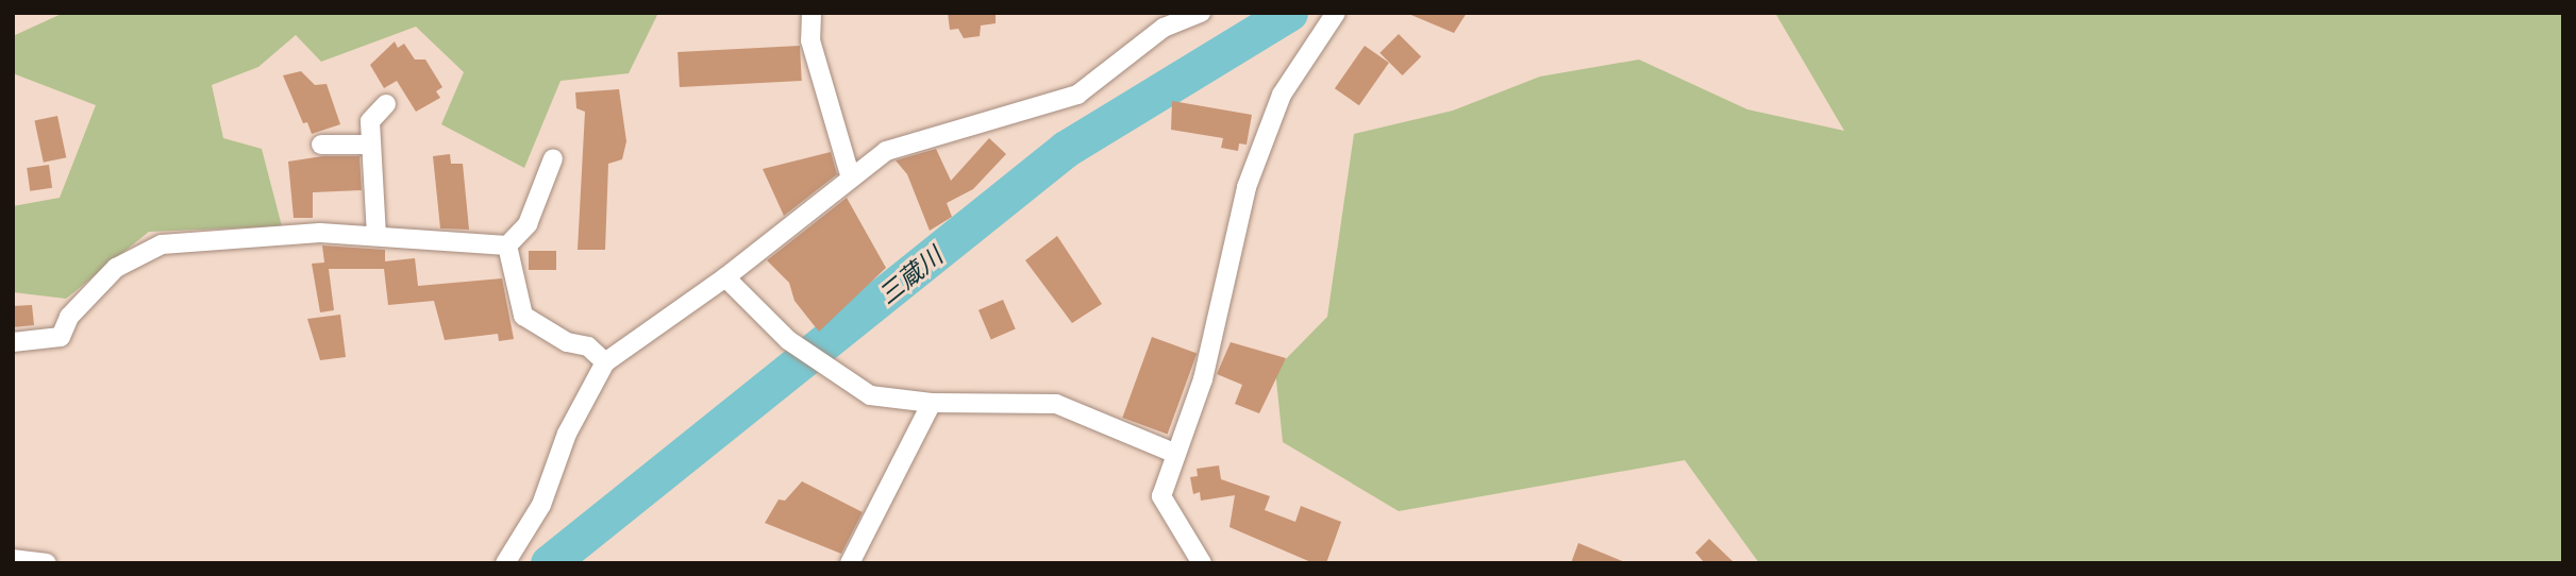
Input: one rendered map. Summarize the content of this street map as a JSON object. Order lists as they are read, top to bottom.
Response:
{
  "water": ["三蔵川"]
}
